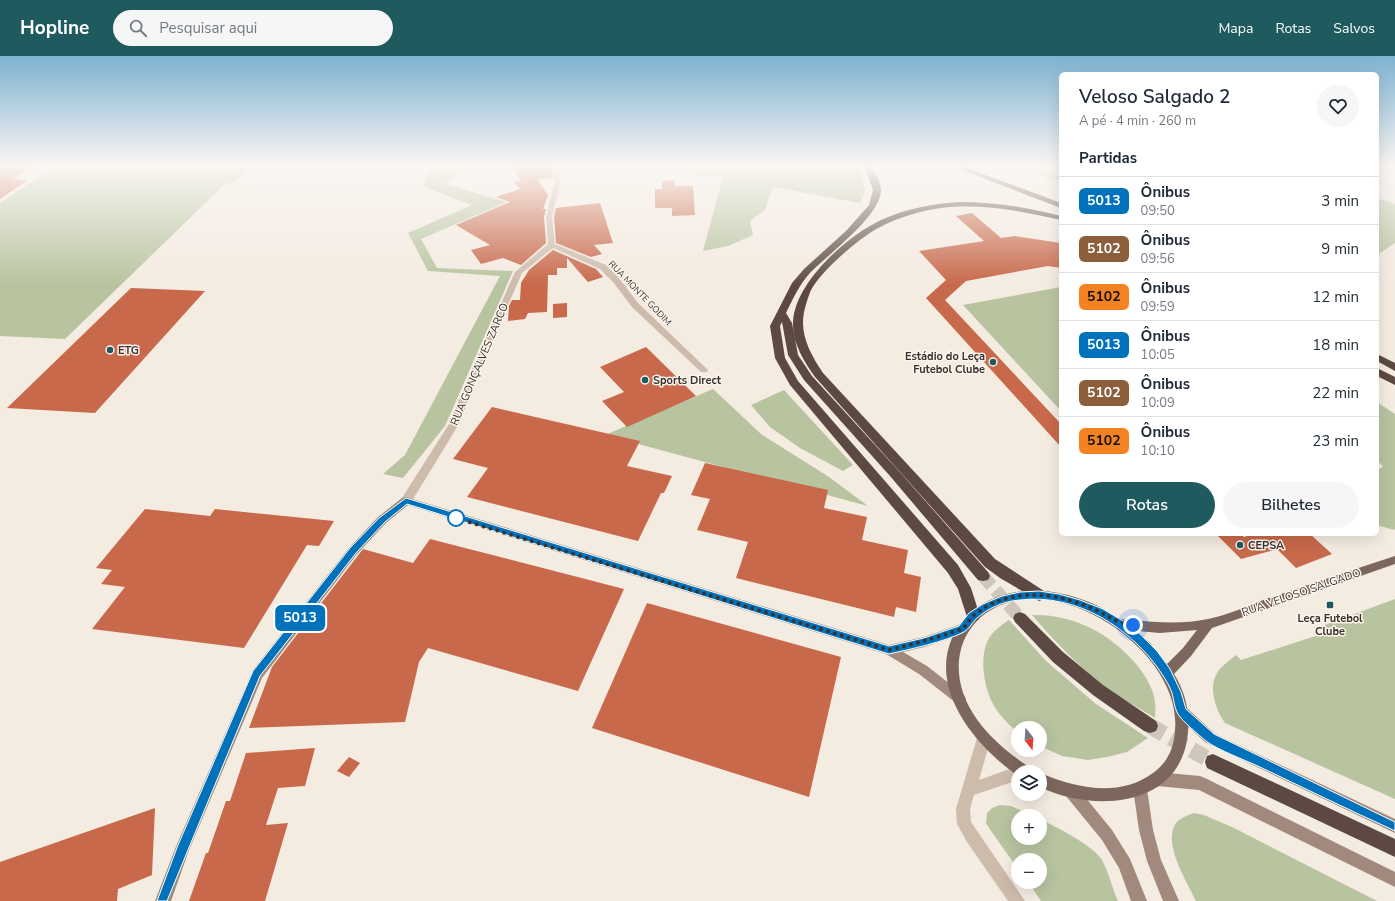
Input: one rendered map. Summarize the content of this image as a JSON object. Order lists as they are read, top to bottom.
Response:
{
  "streets": {
    "main road": ["RUA VELOSO SALGADO"],
    "street": ["RUA MONTE GODIM", "RUA GONÇALVES ZARCO"]
  },
  "crossings": [
    ["RUA MONTE GODIM", "RUA GONÇALVES ZARCO"]
  ],
  "places": {
    "other": [
      "ETG",
      "Estádio do Leça Futebol Clube",
      "Sports Direct",
      "CEPSA"
    ],
    "transit": ["Leça Futebol Clube"]
  },
  "lines": ["bus line 5013"],
  "north": "bottom",
  "page": {
    "header": "Hopline",
    "search": "Pesquisar aqui",
    "nav": ["Mapa", "Rotas", "Salvos"],
    "on_map": "5013",
    "heading": [
      ["Veloso Salgado 2", "A pé · 4 min · 260 m"],
      "Partidas"
    ],
    "list": [
      {
        "mark": "5013",
        "name": "Ônibus",
        "note": "09:50",
        "value": "3 min"
      },
      {
        "mark": "5102",
        "name": "Ônibus",
        "note": "09:56",
        "value": "9 min"
      },
      {
        "mark": "5102",
        "name": "Ônibus",
        "note": "09:59",
        "value": "12 min"
      },
      {
        "mark": "5013",
        "name": "Ônibus",
        "note": "10:05",
        "value": "18 min"
      },
      {
        "mark": "5102",
        "name": "Ônibus",
        "note": "10:09",
        "value": "22 min"
      },
      {
        "mark": "5102",
        "name": "Ônibus",
        "note": "10:10",
        "value": "23 min"
      }
    ],
    "buttons": ["Rotas", "Bilhetes"],
    "map_buttons": ["+", "−"]
  }
}
